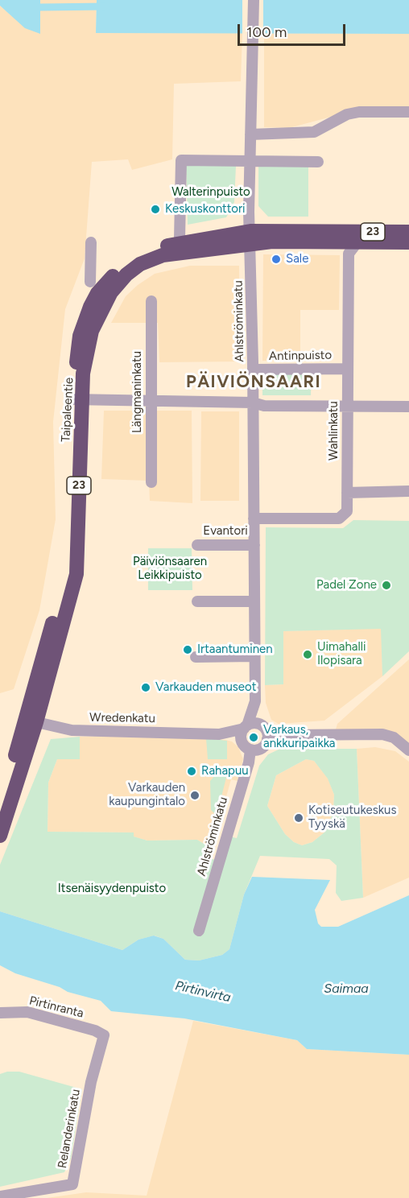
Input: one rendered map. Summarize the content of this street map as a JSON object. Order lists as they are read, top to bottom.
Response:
{
  "streets": {
    "highway": ["23", "Taipaleentie"],
    "street": [
      "Ahlströminkatu",
      "Antinpuisto",
      "Längmaninkatu",
      "Wahlinkatu",
      "Evantori",
      "Wredenkatu",
      "Pirtinranta",
      "Relanderinkatu"
    ]
  },
  "crossings": [
    ["Ahlströminkatu", "Antinpuisto"],
    ["Ahlströminkatu", "Taipaleentie"],
    ["Ahlströminkatu", "Wahlinkatu"],
    ["Ahlströminkatu", "Evantori"],
    ["Ahlströminkatu", "Wredenkatu"],
    ["Antinpuisto", "Wahlinkatu"],
    ["Taipaleentie", "Wahlinkatu"],
    ["Taipaleentie", "Wredenkatu"],
    ["Pirtinranta", "Relanderinkatu"]
  ],
  "districts": ["PÄIVIÖNSAARI"],
  "water": ["Saimaa", "Pirtinvirta"],
  "parks": ["Walterinpuisto", "Päiviönsaaren Leikkipuisto", "Itsenäisyydenpuisto"],
  "places": [
    "Keskuskonttori",
    "Sale",
    "Padel Zone",
    "Irtaantuminen",
    "Uimahalli Ilopisara",
    "Varkauden museot",
    "Varkaus, ankkuripaikka",
    "Rahapuu",
    "Varkauden kaupungintalo",
    "Kotiseutukeskus Tyyskä"
  ],
  "scale_bar": "100 m"
}
